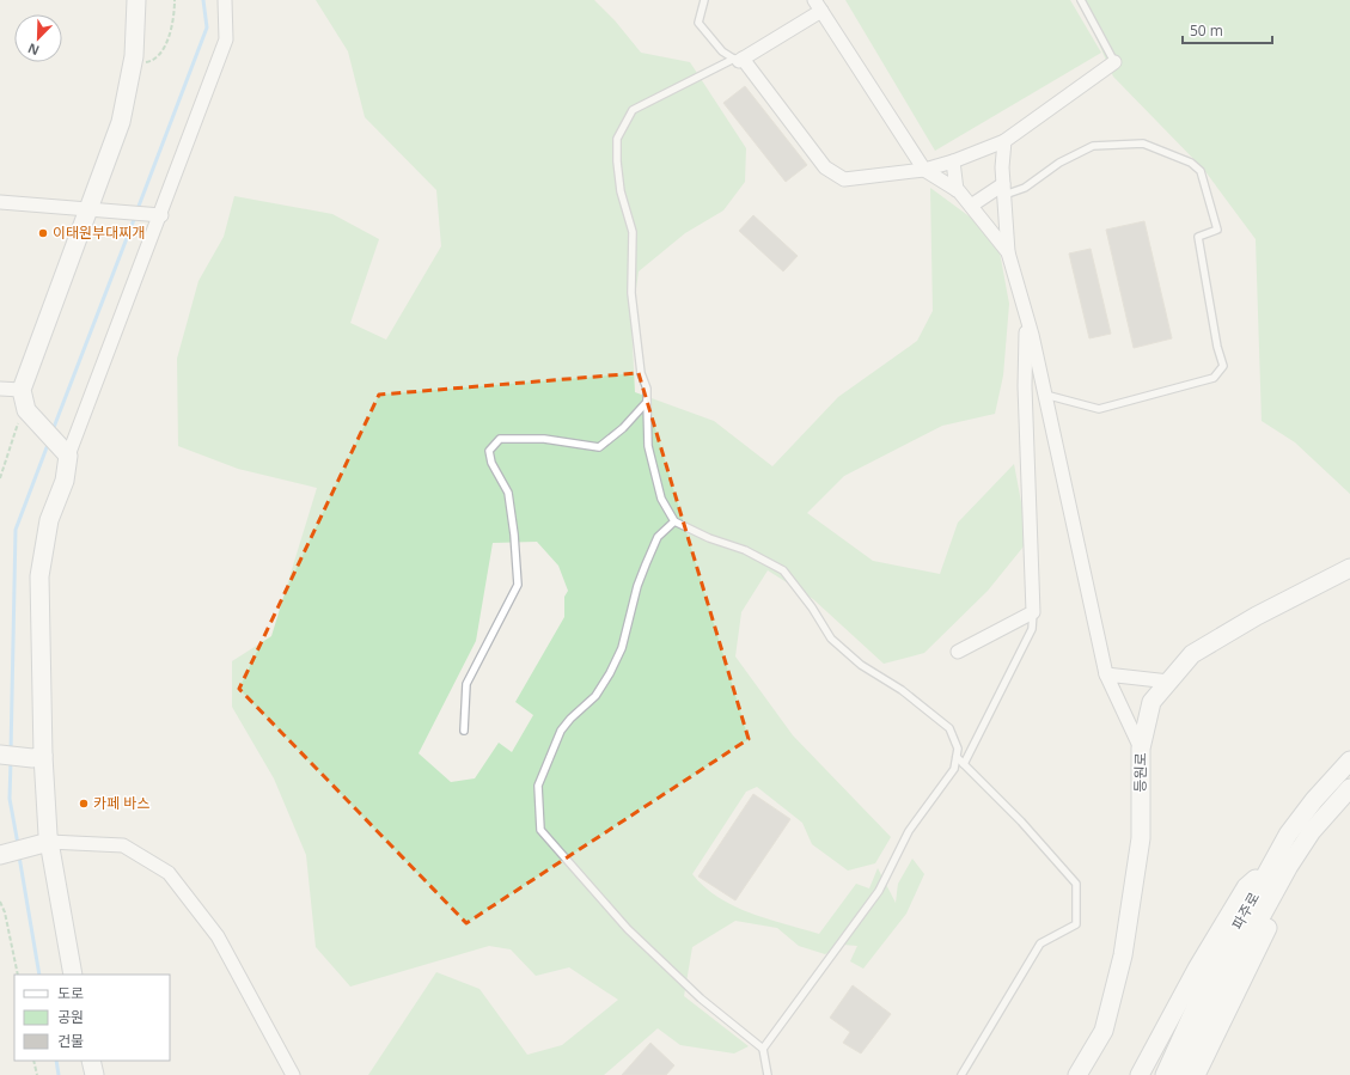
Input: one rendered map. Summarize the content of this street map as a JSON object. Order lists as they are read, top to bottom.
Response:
{
  "streets": {
    "street": ["등원로", "파주로"]
  },
  "places": ["이태원부대찌개", "카페 바스"],
  "legend": ["도로", "공원", "건물"],
  "scale_bar": "50 m",
  "north": "bottom left"
}
